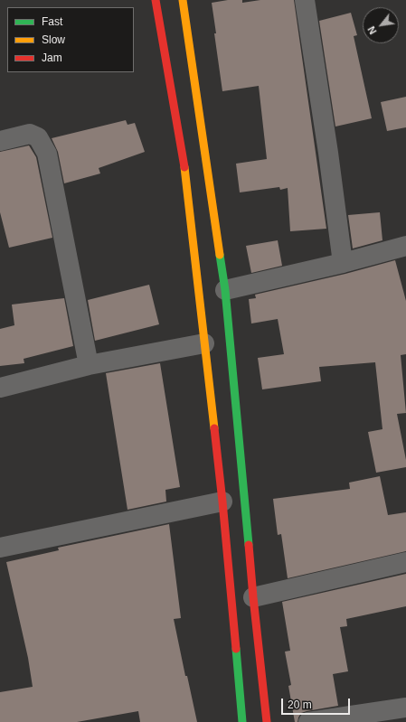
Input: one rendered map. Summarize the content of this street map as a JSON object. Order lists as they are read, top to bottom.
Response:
{
  "legend": ["Fast", "Slow", "Jam"],
  "scale_bar": "20 m",
  "north": "bottom left"
}
